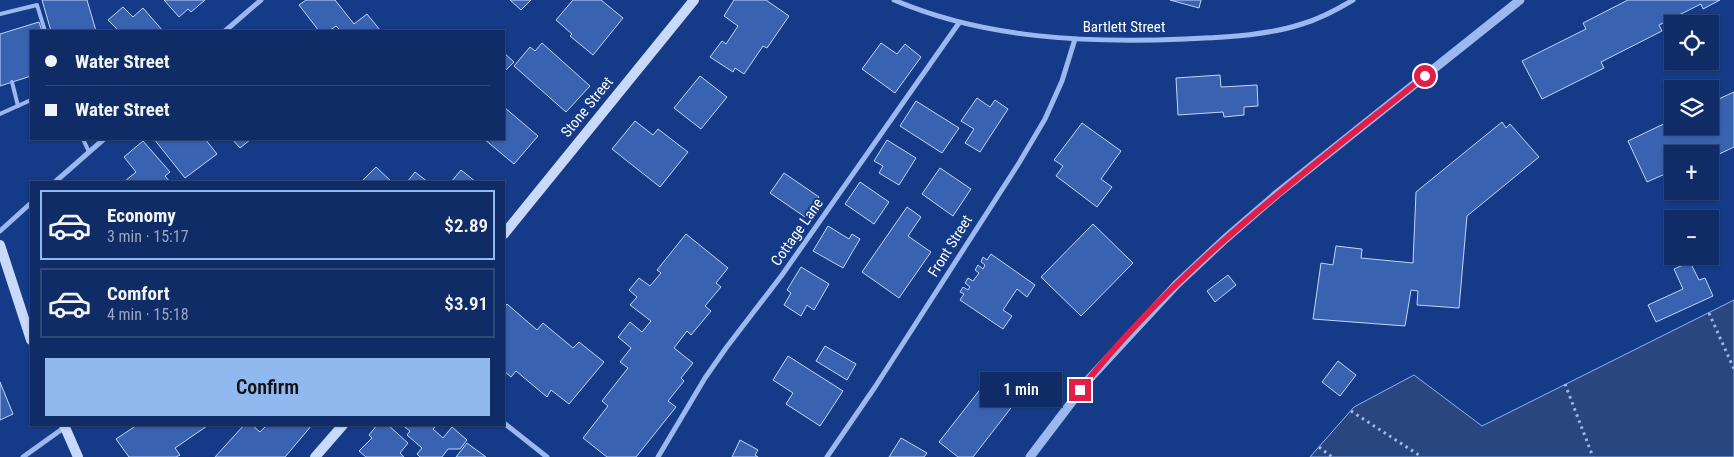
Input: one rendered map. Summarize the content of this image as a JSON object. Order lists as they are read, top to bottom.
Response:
{
  "streets": {
    "main road": ["Stone Street"],
    "street": ["Bartlett Street", "Cottage Lane", "Front Street"]
  },
  "crossings": [
    ["Bartlett Street", "Cottage Lane"],
    ["Bartlett Street", "Front Street"]
  ],
  "page": {
    "map_buttons": ["+", "−"],
    "banner": ["Water Street", "Water Street"],
    "list": [
      {
        "name": "Economy",
        "note": "3 min · 15:17",
        "value": "$2.89"
      },
      {
        "name": "Comfort",
        "note": "4 min · 15:18",
        "value": "$3.91"
      }
    ],
    "buttons": "Confirm",
    "bubble": "1 min"
  }
}
